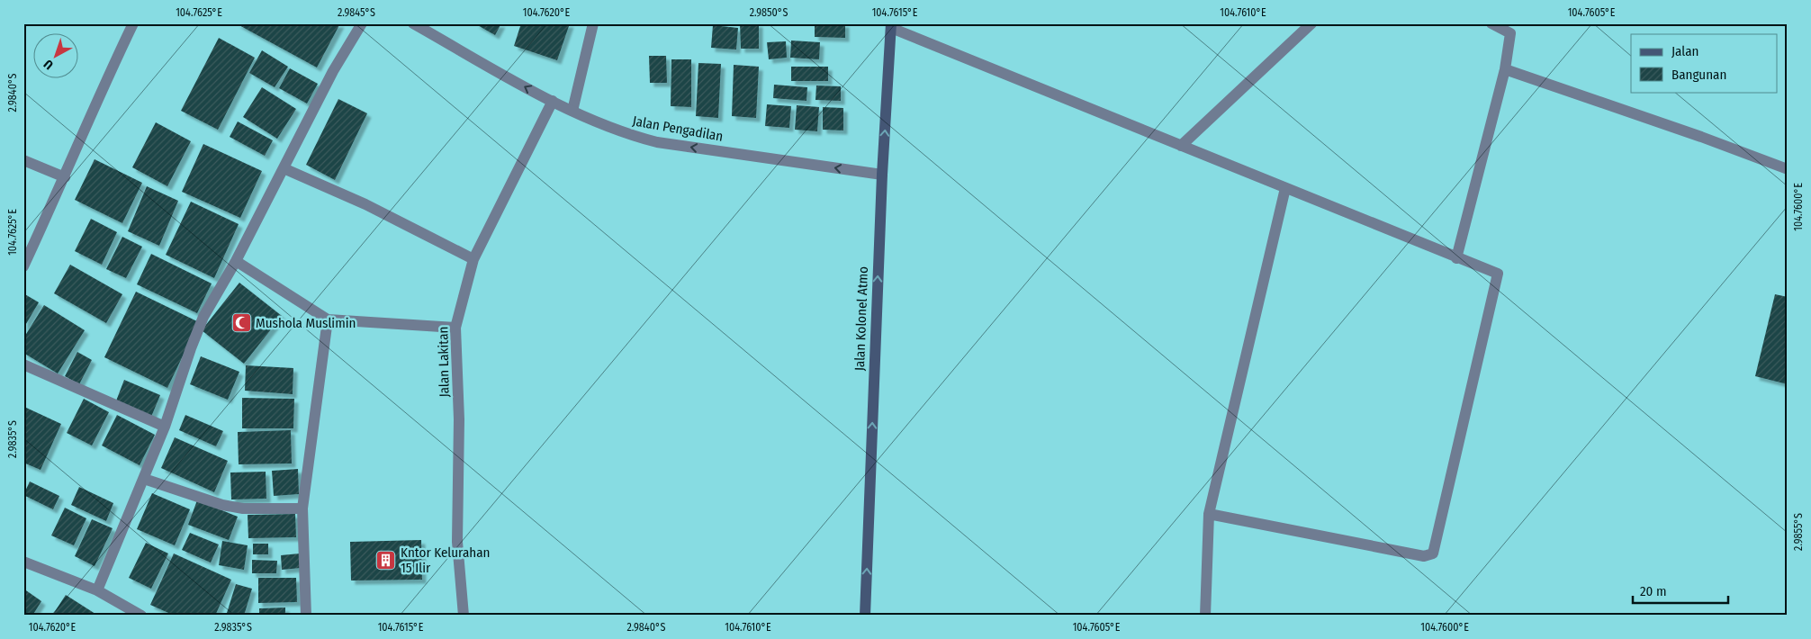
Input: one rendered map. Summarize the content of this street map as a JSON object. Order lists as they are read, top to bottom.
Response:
{
  "streets": {
    "main road": ["Jalan Kolonel Atmo"],
    "street": ["Jalan Pengadilan", "Jalan Lakitan"]
  },
  "crossings": [
    ["Jalan Pengadilan", "Jalan Kolonel Atmo"],
    ["Jalan Pengadilan", "Jalan Lakitan"]
  ],
  "one_way": ["Jalan Pengadilan", "Jalan Kolonel Atmo"],
  "places": {
    "mosque": ["Mushola Muslimin"],
    "building": ["Kntor Kelurahan 15 Ilir"]
  },
  "legend": ["Jalan", "Bangunan"],
  "scale_bar": "20 m",
  "north": "bottom left",
  "coordinates": [
    "104.7625°E",
    "2.9845°S",
    "104.7620°E",
    "2.9850°S",
    "104.7615°E",
    "104.7610°E",
    "104.7605°E",
    "2.9840°S",
    "104.7600°E",
    "2.9835°S",
    "2.9855°S"
  ]
}
